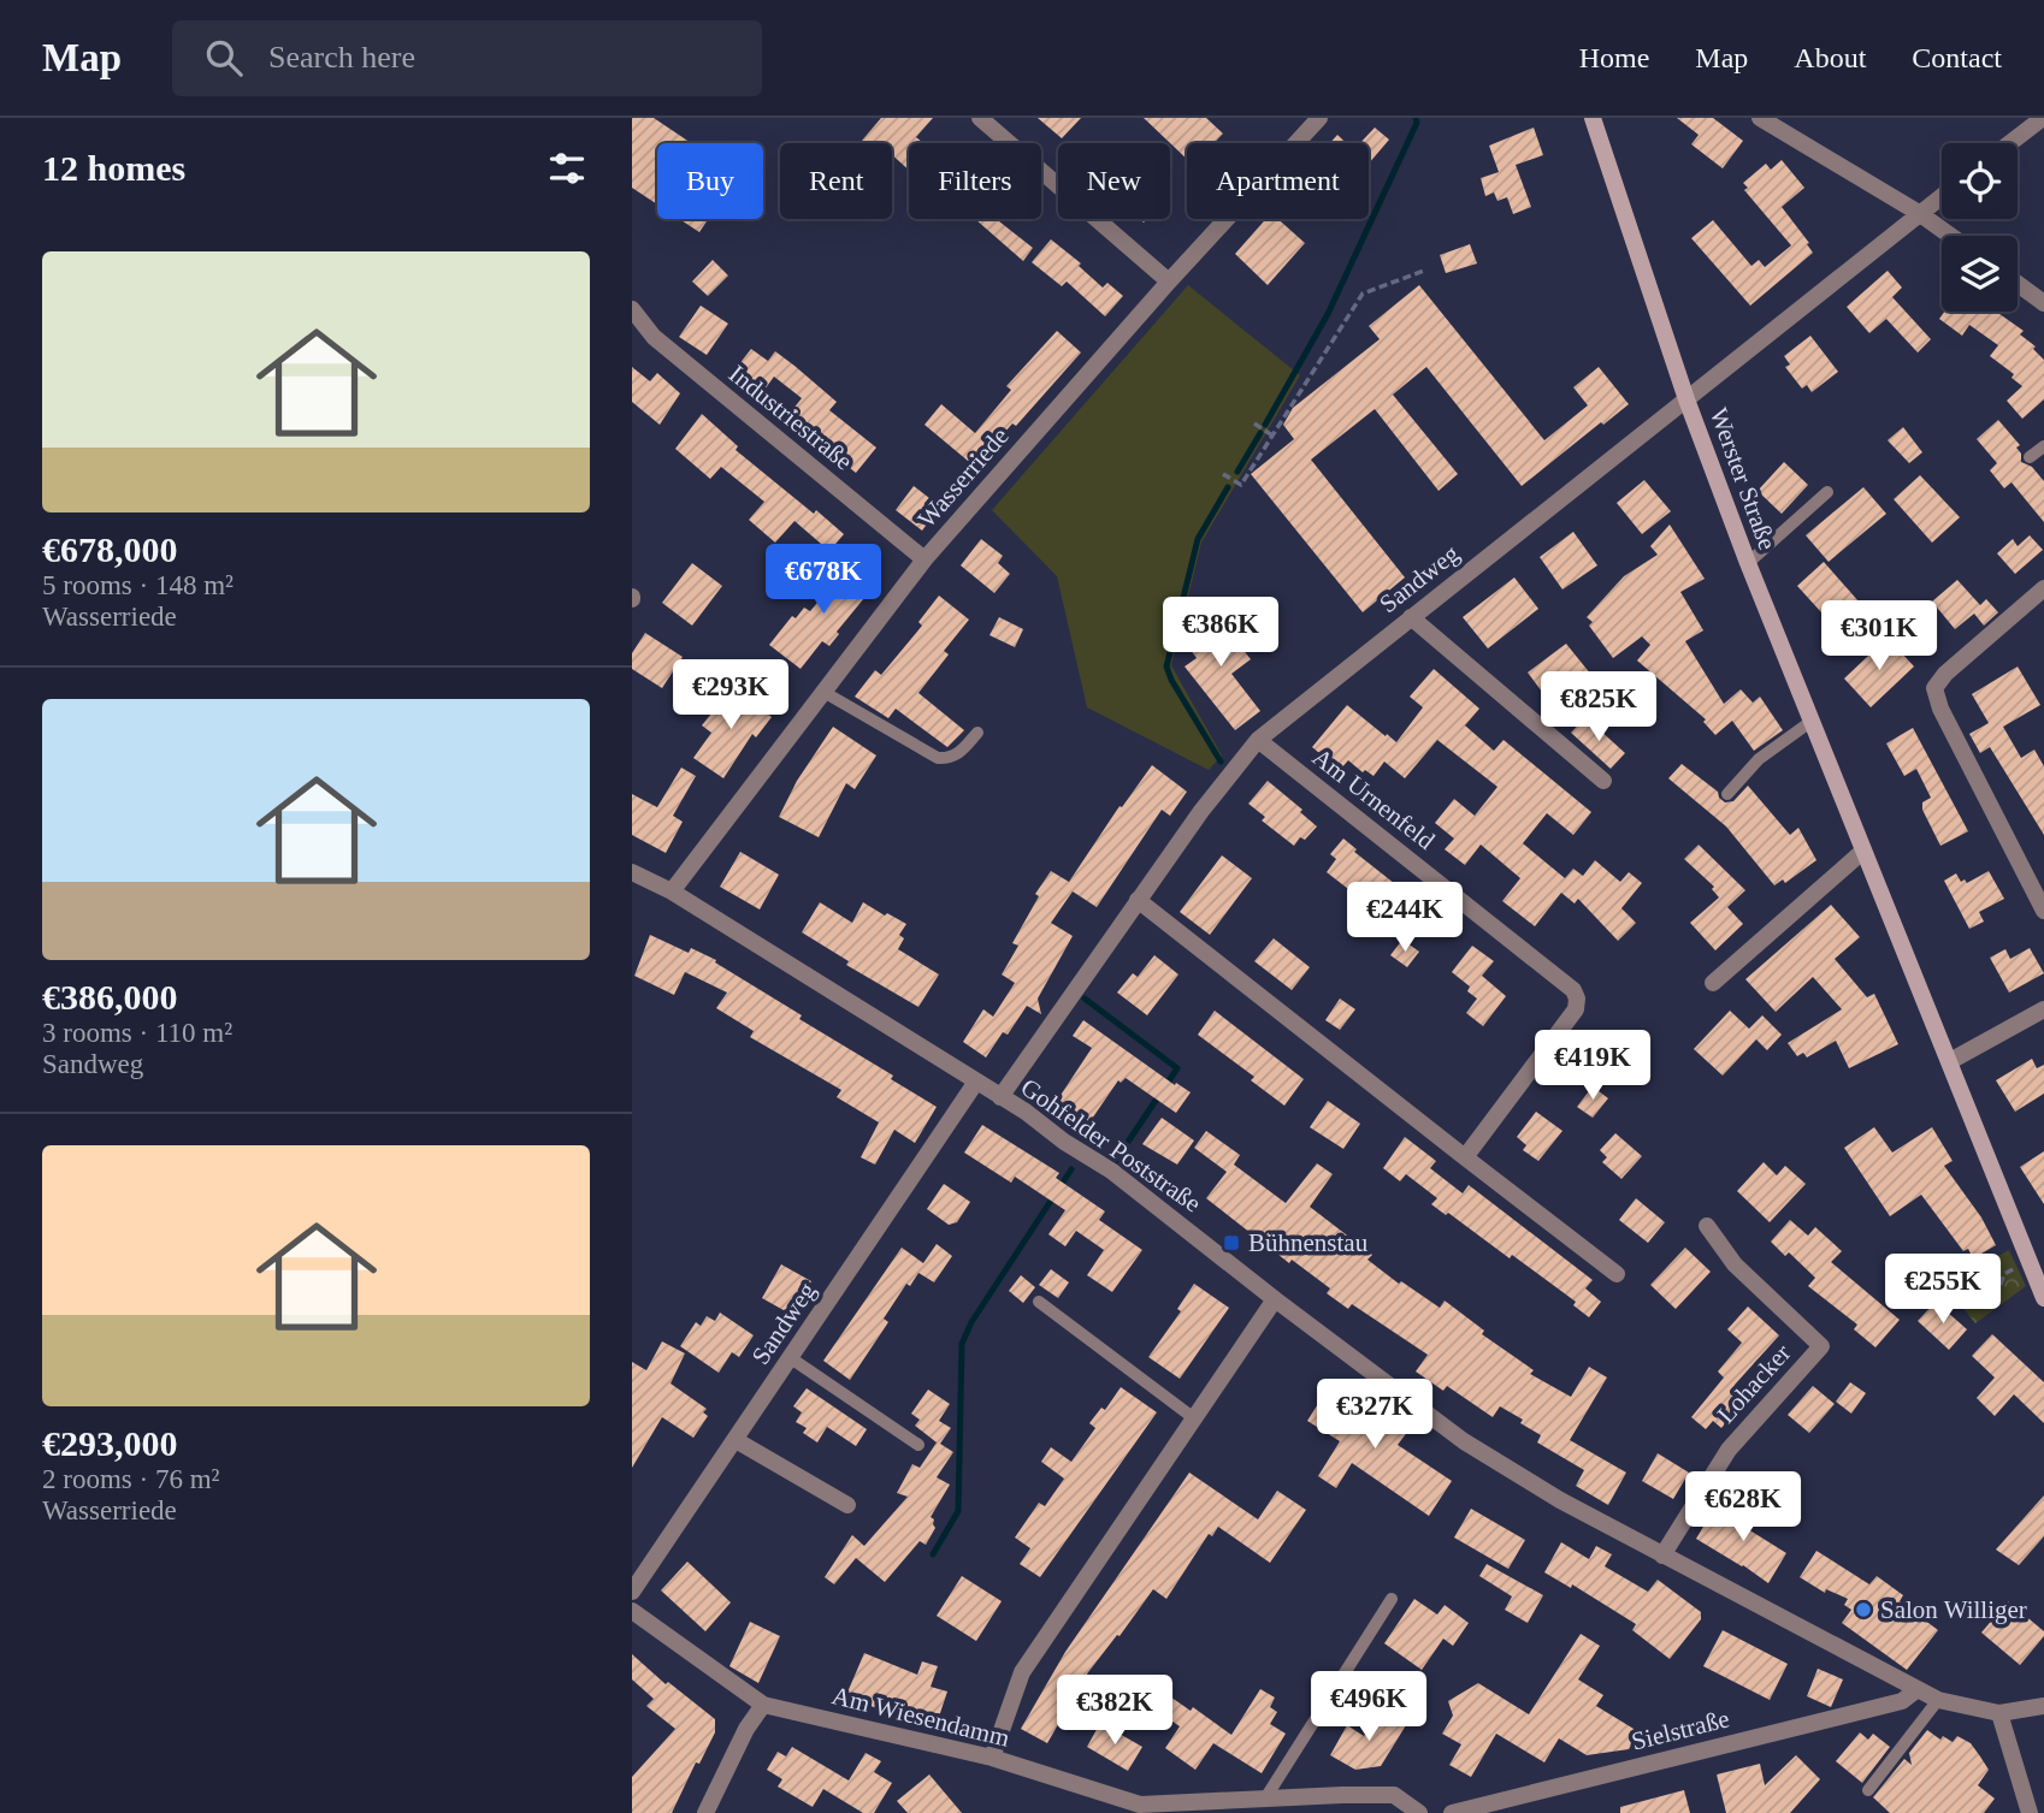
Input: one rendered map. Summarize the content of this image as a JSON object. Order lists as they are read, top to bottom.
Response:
{
  "streets": {
    "main road": ["Werster Straße"],
    "street": [
      "Industriestraße",
      "Wasserriede",
      "Sandweg",
      "Am Urnenfeld",
      "Gohfelder Poststraße",
      "Lohacker",
      "Am Wiesendamm",
      "Sielstraße"
    ]
  },
  "crossings": [
    ["Industriestraße", "Wasserriede"],
    ["Wasserriede", "Gohfelder Poststraße"],
    ["Werster Straße", "Sandweg"],
    ["Sandweg", "Am Urnenfeld"],
    ["Sandweg", "Gohfelder Poststraße"],
    ["Gohfelder Poststraße", "Lohacker"],
    ["Gohfelder Poststraße", "Sielstraße"]
  ],
  "places": {
    "transit": ["Bühnenstau"],
    "other": ["Salon Williger"]
  },
  "page": {
    "header": "Map",
    "search": "Search here",
    "nav": [
      "Home",
      "Map",
      "About",
      "Contact"
    ],
    "heading": "12 homes",
    "chip": [
      "Buy",
      "Rent",
      "Filters",
      "New",
      "Apartment"
    ],
    "list": [
      {
        "name": "€678,000",
        "note": "5 rooms · 148 m² · Wasserriede"
      },
      {
        "name": "€386,000",
        "note": "3 rooms · 110 m² · Sandweg"
      },
      {
        "name": "€293,000",
        "note": "2 rooms · 76 m² · Wasserriede"
      }
    ],
    "price": [
      "€678K",
      "€386K",
      "€301K",
      "€293K",
      "€825K",
      "€244K",
      "€419K",
      "€255K",
      "€327K",
      "€628K",
      "€496K",
      "€382K"
    ]
  }
}
